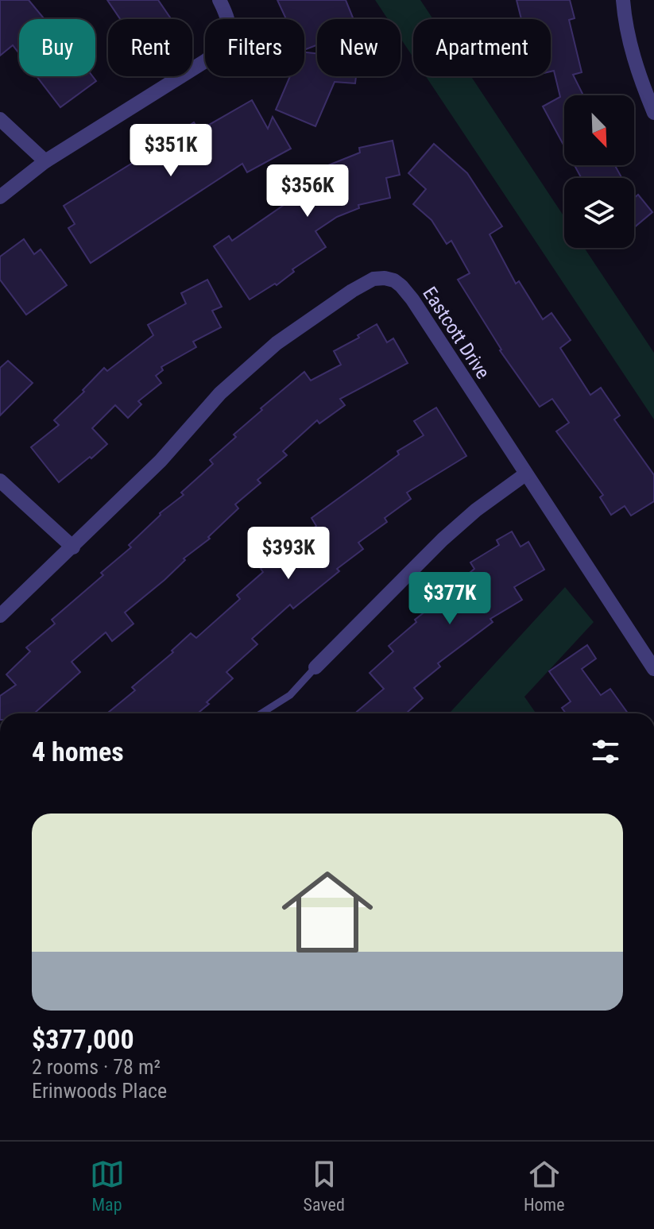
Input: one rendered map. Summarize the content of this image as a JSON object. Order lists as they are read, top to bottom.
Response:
{
  "streets": {
    "street": ["Eastcott Drive"]
  },
  "north": "bottom right",
  "page": {
    "chip": [
      "Buy",
      "Rent",
      "Filters",
      "New",
      "Apartment"
    ],
    "price": [
      "$351K",
      "$356K",
      "$393K",
      "$377K"
    ],
    "heading": "4 homes",
    "list": [
      {
        "name": "$377,000",
        "note": "2 rooms · 78 m² · Erinwoods Place"
      }
    ],
    "tabs": ["Map", "Saved", "Home"]
  }
}
